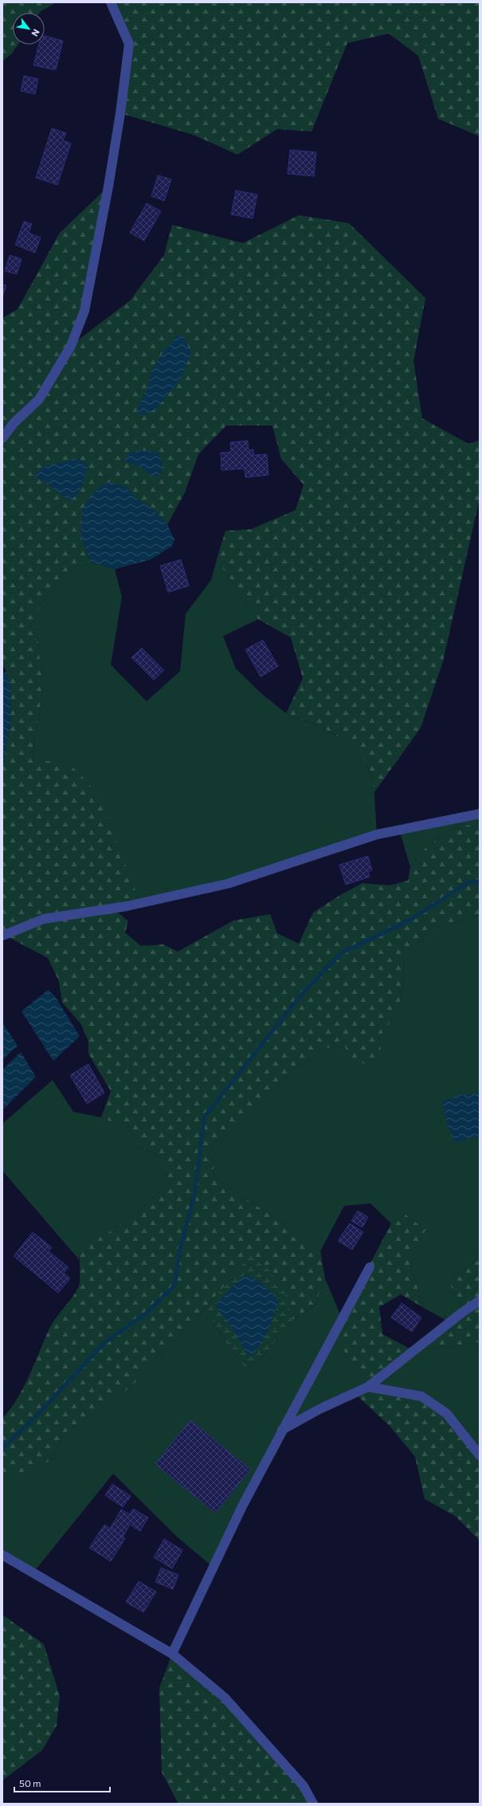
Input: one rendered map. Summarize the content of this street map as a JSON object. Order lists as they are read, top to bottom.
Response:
{
  "scale_bar": "50 m",
  "north": "bottom right"
}
